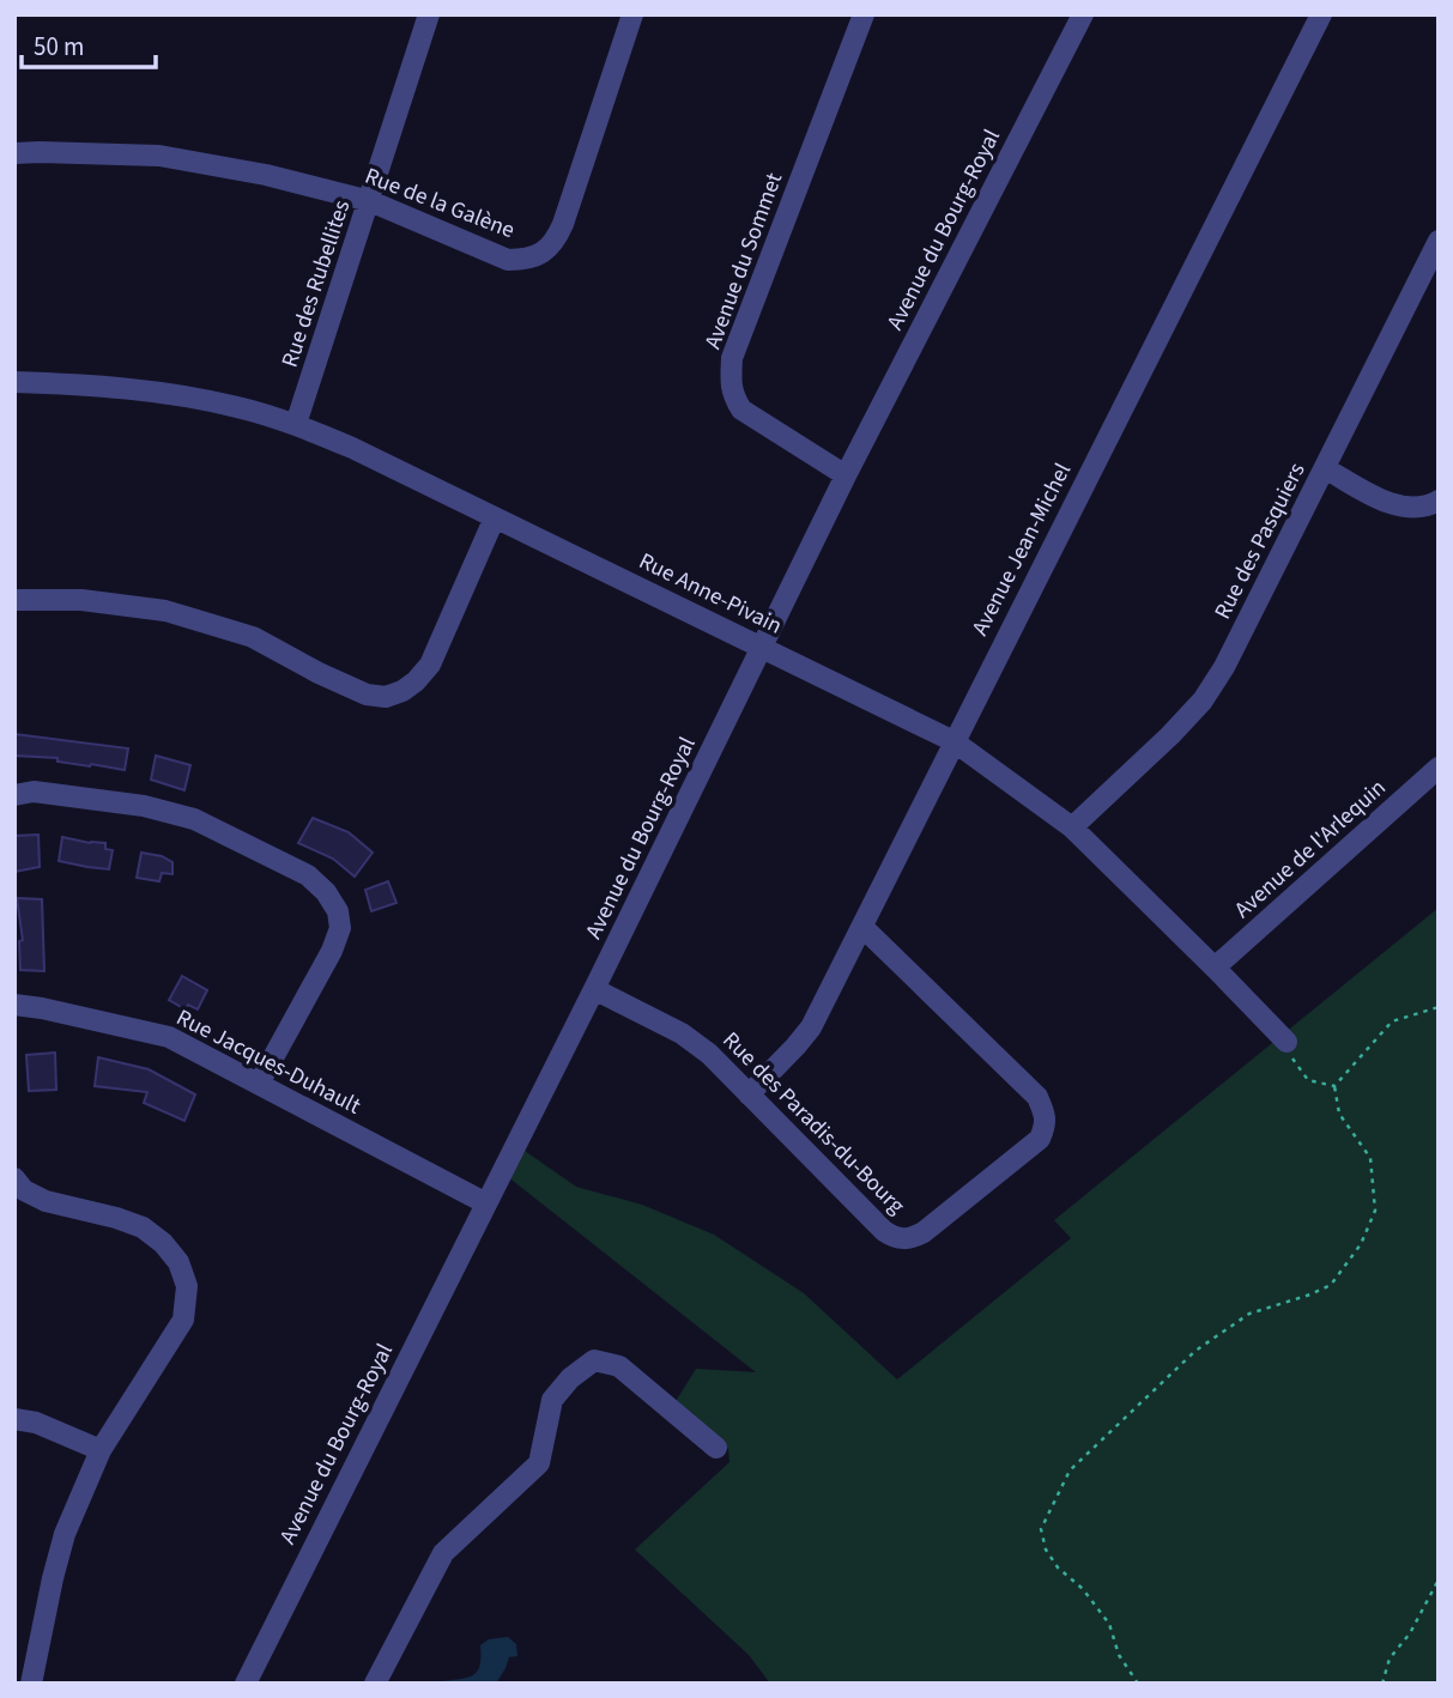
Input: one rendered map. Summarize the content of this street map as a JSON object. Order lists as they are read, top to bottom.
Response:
{
  "streets": {
    "street": [
      "Rue de la Galène",
      "Avenue du Bourg-Royal",
      "Avenue du Sommet",
      "Rue des Rubellites",
      "Rue des Pasquiers",
      "Avenue Jean-Michel",
      "Rue Anne-Pivain",
      "Avenue de l'Arlequin",
      "Rue Jacques-Duhault",
      "Rue des Paradis-du-Bourg"
    ]
  },
  "crossings": [
    ["Rue de la Galène", "Rue des Rubellites"],
    ["Avenue du Bourg-Royal", "Avenue du Sommet"],
    ["Avenue du Bourg-Royal", "Rue Anne-Pivain"],
    ["Avenue du Bourg-Royal", "Rue Jacques-Duhault"],
    ["Avenue du Bourg-Royal", "Rue des Paradis-du-Bourg"],
    ["Rue des Rubellites", "Rue Anne-Pivain"],
    ["Rue des Pasquiers", "Rue Anne-Pivain"],
    ["Avenue Jean-Michel", "Rue Anne-Pivain"],
    ["Avenue Jean-Michel", "Rue des Paradis-du-Bourg"],
    ["Rue Anne-Pivain", "Avenue de l'Arlequin"]
  ],
  "scale_bar": "50 m"
}
